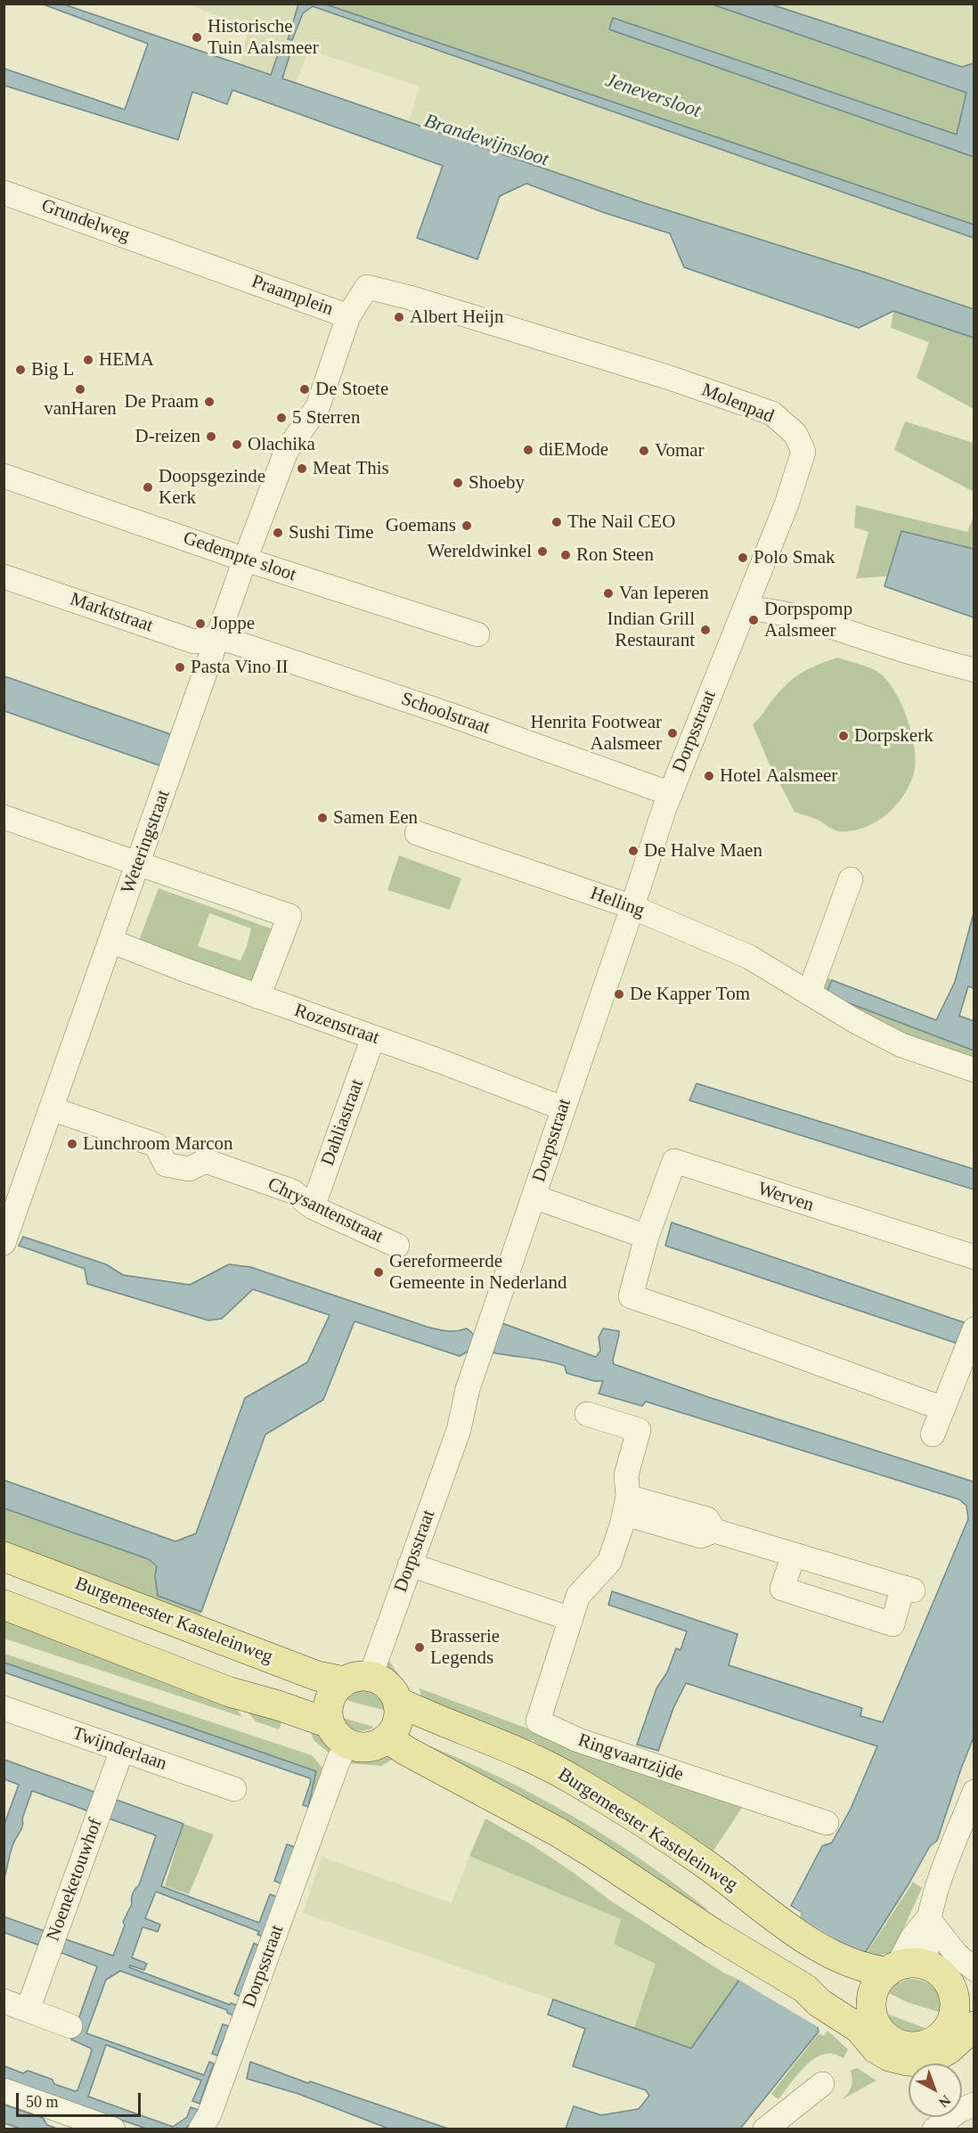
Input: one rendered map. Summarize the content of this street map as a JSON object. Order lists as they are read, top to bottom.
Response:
{
  "streets": {
    "main road": ["Burgemeester Kasteleinweg"],
    "street": [
      "Grundelweg",
      "Praamplein",
      "Molenpad",
      "Gedempte sloot",
      "Marktstraat",
      "Schoolstraat",
      "Dorpsstraat",
      "Weteringstraat",
      "Helling",
      "Rozenstraat",
      "Dahliastraat",
      "Werven",
      "Chrysantenstraat",
      "Twijnderlaan",
      "Ringvaartzijde",
      "Noeneketouwhof"
    ]
  },
  "crossings": [
    ["Grundelweg", "Praamplein"],
    ["Praamplein", "Molenpad"],
    ["Praamplein", "Weteringstraat"],
    ["Molenpad", "Dorpsstraat"],
    ["Gedempte sloot", "Weteringstraat"],
    ["Marktstraat", "Schoolstraat"],
    ["Marktstraat", "Weteringstraat"],
    ["Schoolstraat", "Dorpsstraat"],
    ["Schoolstraat", "Weteringstraat"],
    ["Dorpsstraat", "Helling"],
    ["Dorpsstraat", "Rozenstraat"],
    ["Dorpsstraat", "Burgemeester Kasteleinweg"],
    ["Weteringstraat", "Rozenstraat"],
    ["Weteringstraat", "Chrysantenstraat"],
    ["Rozenstraat", "Dahliastraat"],
    ["Dahliastraat", "Chrysantenstraat"],
    ["Twijnderlaan", "Noeneketouwhof"]
  ],
  "water": ["Jeneversloot", "Brandewijnsloot"],
  "places": [
    "Historische Tuin Aalsmeer",
    "Albert Heijn",
    "HEMA",
    "Big L",
    "vanHaren",
    "De Stoete",
    "De Praam",
    "5 Sterren",
    "D-reizen",
    "Olachika",
    "diEMode",
    "Vomar",
    "Meat This",
    "Shoeby",
    "Doopsgezinde Kerk",
    "The Nail CEO",
    "Goemans",
    "Sushi Time",
    "Wereldwinkel",
    "Ron Steen",
    "Polo Smak",
    "Van Ieperen",
    "Dorpspomp Aalsmeer",
    "Joppe",
    "Indian Grill Restaurant",
    "Pasta Vino II",
    "Henrita Footwear Aalsmeer",
    "Dorpskerk",
    "Hotel Aalsmeer",
    "Samen Een",
    "De Halve Maen",
    "De Kapper Tom",
    "Lunchroom Marcon",
    "Gereformeerde Gemeente in Nederland",
    "Brasserie Legends"
  ],
  "scale_bar": "50 m",
  "north": "bottom right"
}
